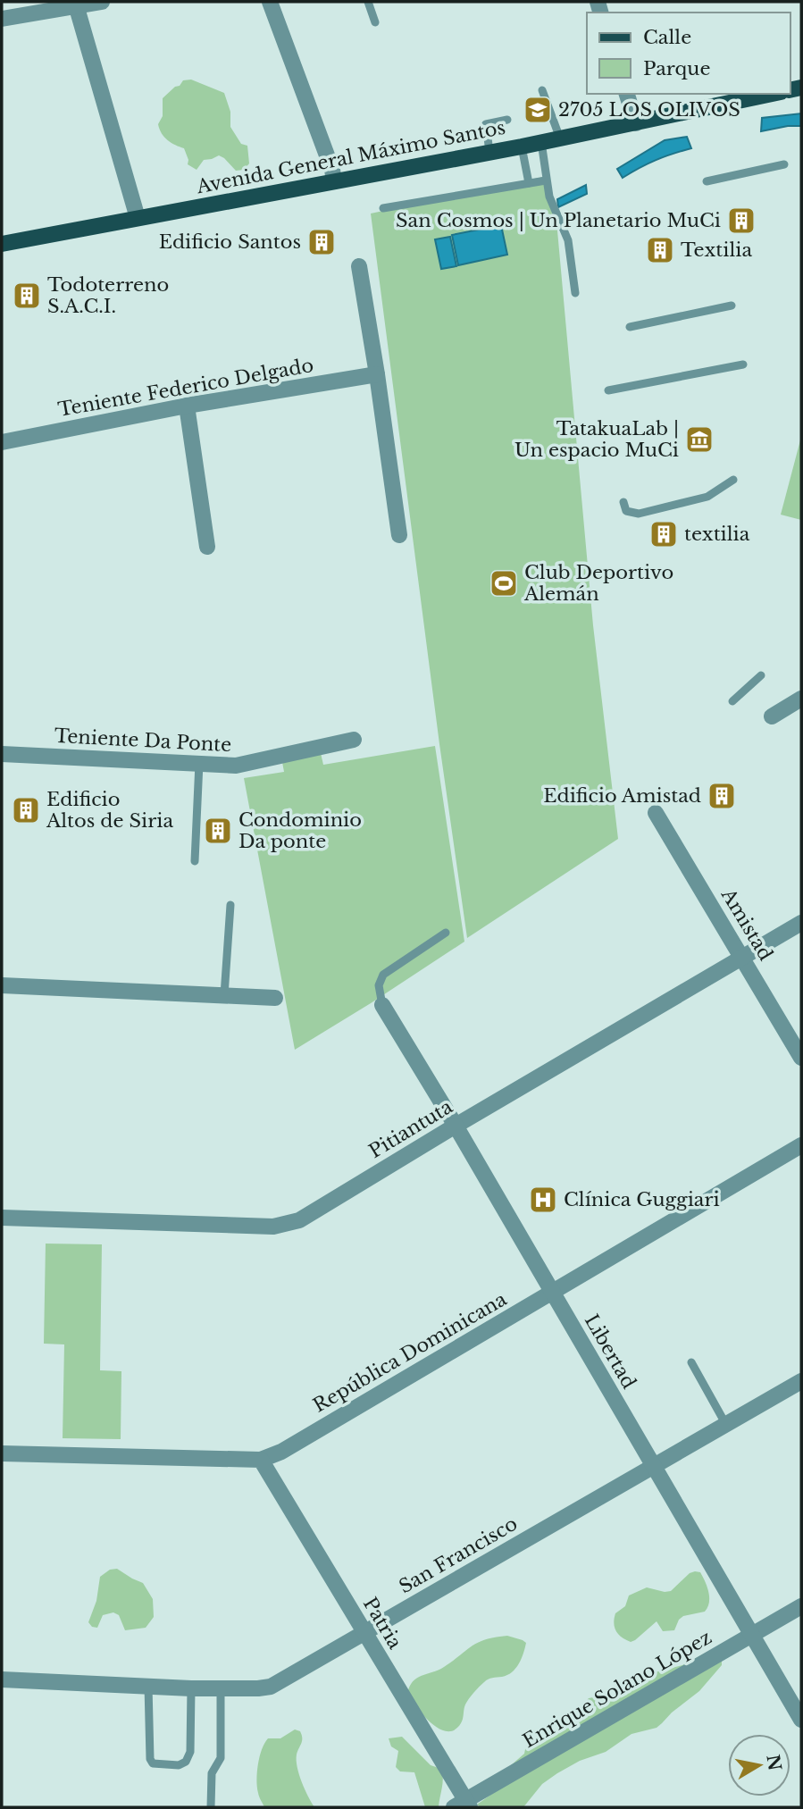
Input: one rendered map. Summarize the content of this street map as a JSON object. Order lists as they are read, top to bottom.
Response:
{
  "streets": {
    "main road": ["Avenida General Máximo Santos"],
    "street": [
      "Teniente Federico Delgado",
      "Teniente Da Ponte",
      "Amistad",
      "Pitiantuta",
      "Libertad",
      "República Dominicana",
      "San Francisco",
      "Patria",
      "Enrique Solano López"
    ]
  },
  "crossings": [
    ["Amistad", "Pitiantuta"],
    ["Pitiantuta", "Libertad"],
    ["Libertad", "República Dominicana"],
    ["Libertad", "San Francisco"],
    ["Libertad", "Enrique Solano López"],
    ["República Dominicana", "Patria"],
    ["San Francisco", "Patria"],
    ["Patria", "Enrique Solano López"]
  ],
  "places": {
    "school or university": ["2705 LOS OLIVOS"],
    "building": [
      "San Cosmos | Un Planetario MuCi",
      "Edificio Santos",
      "Textilia",
      "Todoterreno S.A.C.I.",
      "textilia",
      "Edificio Amistad",
      "Edificio Altos de Siria",
      "Condominio Da ponte"
    ],
    "museum": ["TatakuaLab | Un espacio MuCi"],
    "sports": ["Club Deportivo Alemán"],
    "hospital": ["Clínica Guggiari"]
  },
  "legend": ["Calle", "Parque"],
  "north": "right"
}
